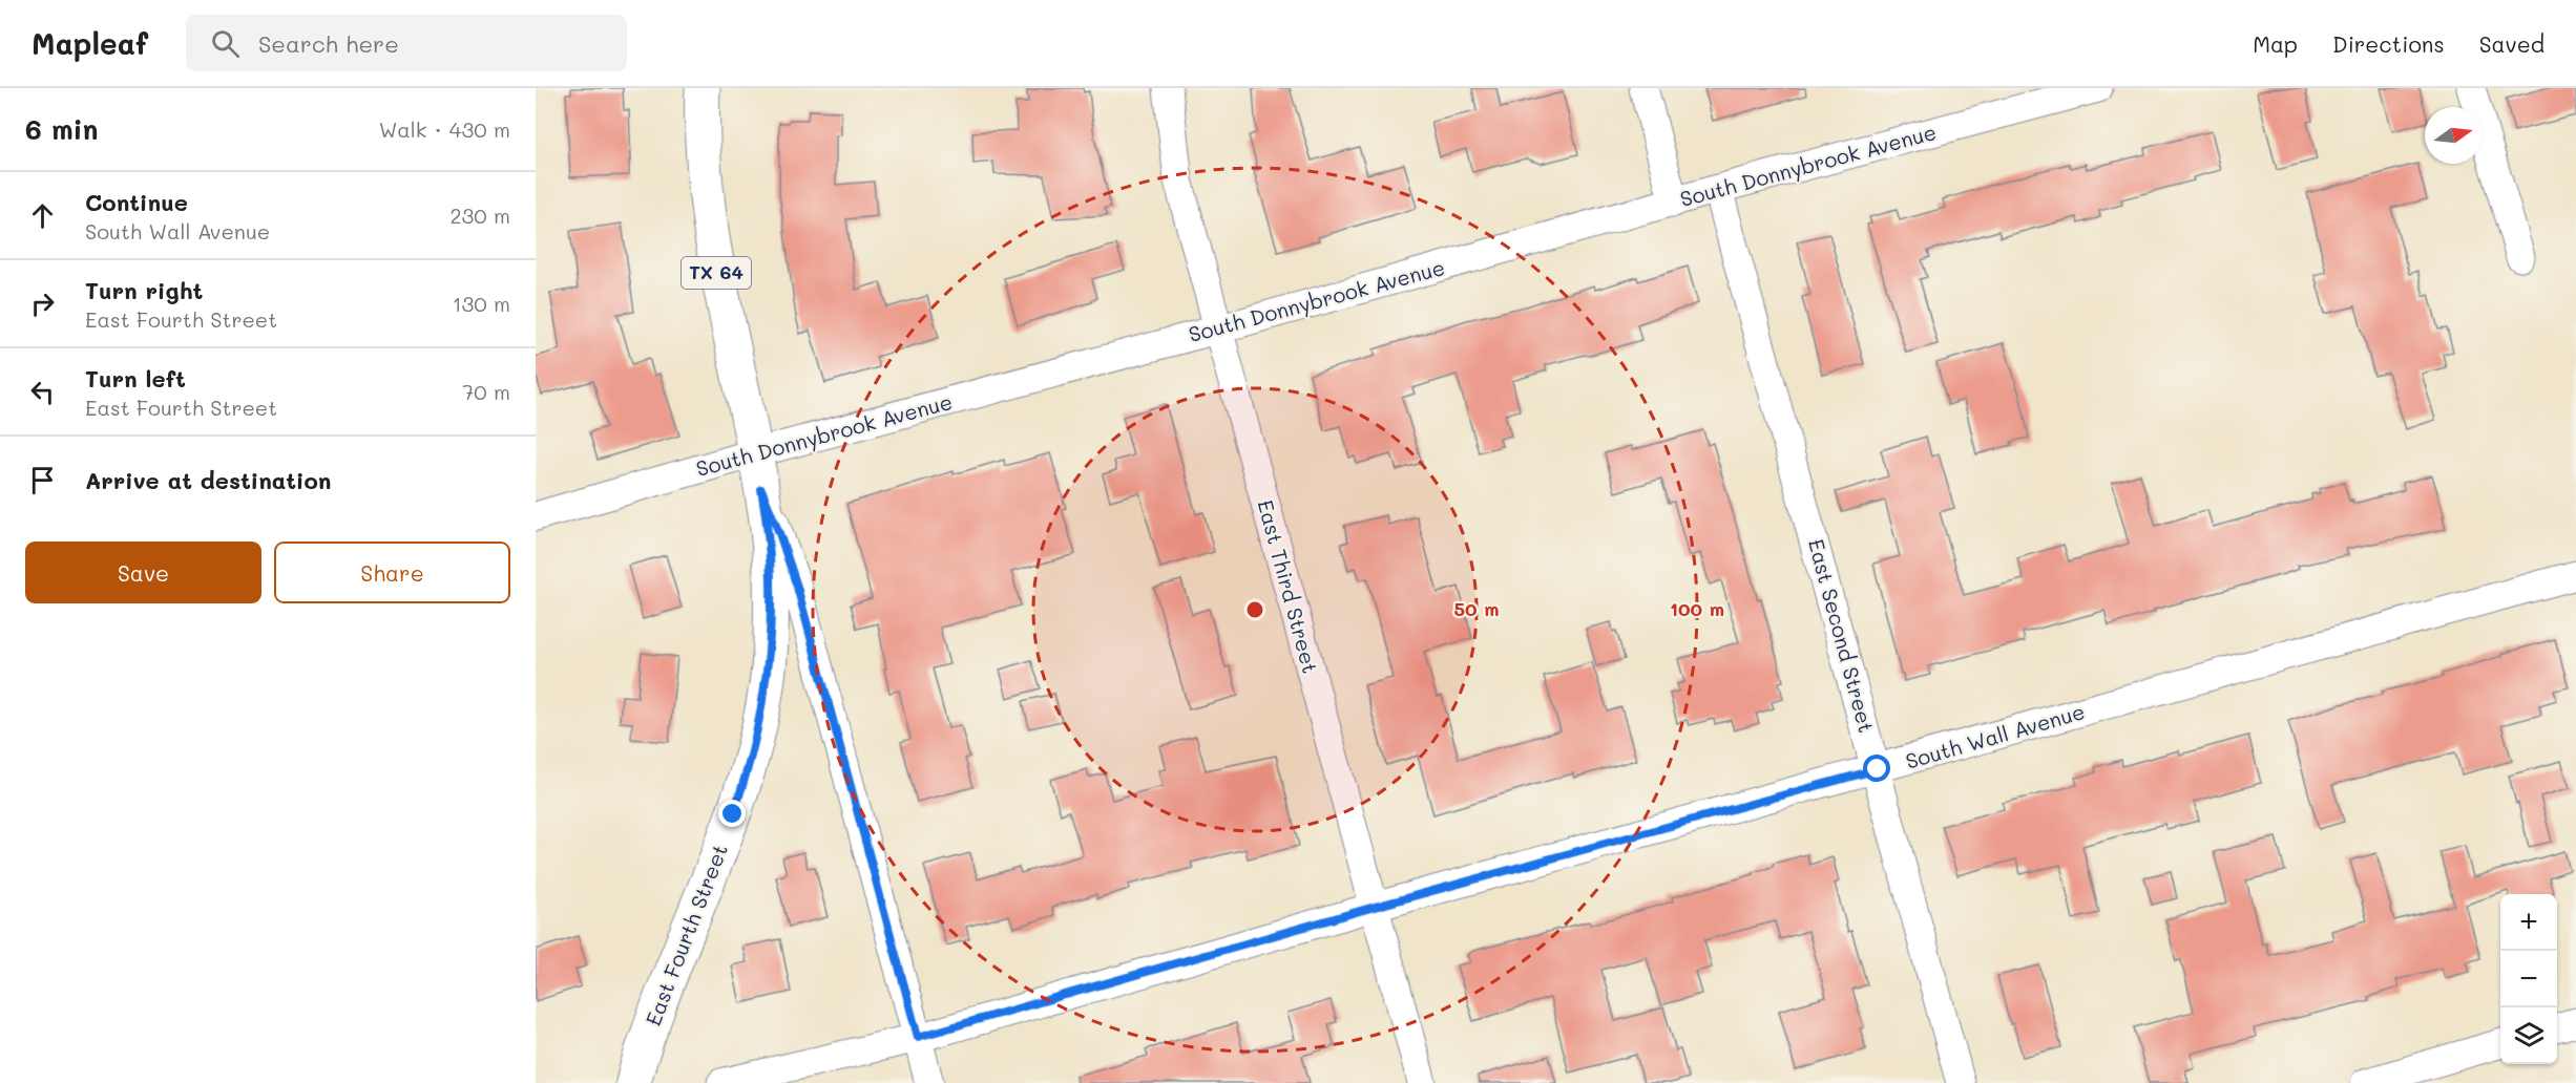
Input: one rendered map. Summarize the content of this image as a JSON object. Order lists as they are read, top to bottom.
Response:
{
  "streets": {
    "main road": ["TX 64", "East Fourth Street"],
    "street": [
      "South Donnybrook Avenue",
      "East Third Street",
      "East Second Street",
      "South Wall Avenue"
    ]
  },
  "crossings": [
    ["South Donnybrook Avenue", "East Third Street"],
    ["South Donnybrook Avenue", "East Second Street"],
    ["South Donnybrook Avenue", "East Fourth Street"],
    ["East Third Street", "South Wall Avenue"],
    ["East Second Street", "South Wall Avenue"],
    ["South Wall Avenue", "East Fourth Street"]
  ],
  "north": "right",
  "page": {
    "header": "Mapleaf",
    "search": "Search here",
    "nav": ["Map", "Directions", "Saved"],
    "heading": ["6 min", "Walk · 430 m"],
    "list": [
      ["Continue", "South Wall Avenue", "230 m"],
      ["Turn right", "East Fourth Street", "130 m"],
      ["Turn left", "East Fourth Street", "70 m"],
      "Arrive at destination"
    ],
    "buttons": ["Save", "Share"],
    "map_buttons": ["+", "−"]
  },
  "rings": ["50 m", "100 m"]
}
